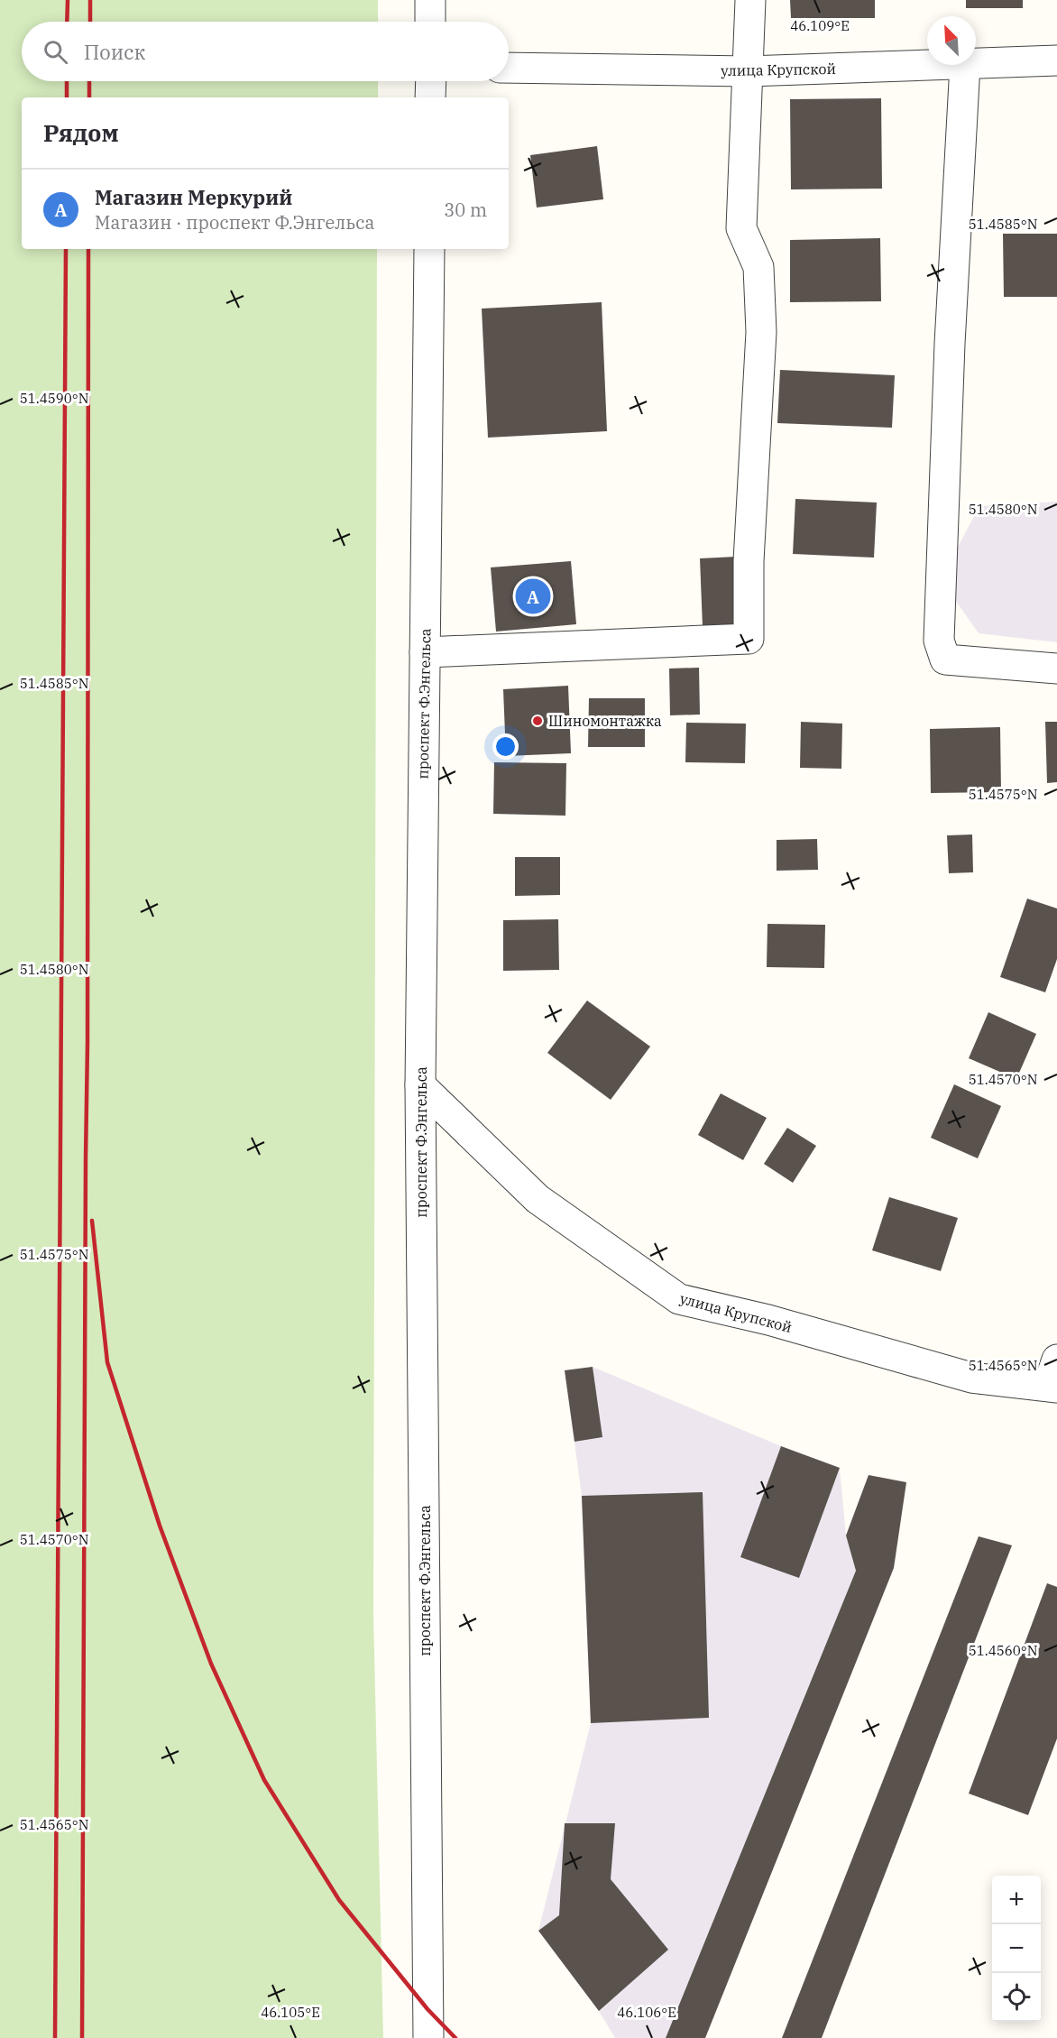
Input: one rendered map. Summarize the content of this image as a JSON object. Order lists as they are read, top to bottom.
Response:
{
  "streets": {
    "street": ["улица Крупской", "проспект Ф.Энгельса"]
  },
  "crossings": [
    ["улица Крупской", "проспект Ф.Энгельса"]
  ],
  "places": ["Шиномонтажка"],
  "north": "top left",
  "page": {
    "search": "Поиск",
    "heading": "Рядом",
    "list": [
      {
        "mark": "A",
        "name": "Магазин Меркурий",
        "note": "Магазин · проспект Ф.Энгельса",
        "value": "30 m"
      }
    ],
    "pins": "A",
    "map_buttons": ["+", "−"]
  },
  "coordinates": [
    "46.109°E",
    "51.4585°N",
    "51.4590°N",
    "51.4580°N",
    "51.4575°N",
    "51.4570°N",
    "51.4565°N",
    "51.4560°N",
    "46.105°E",
    "46.106°E"
  ]
}
